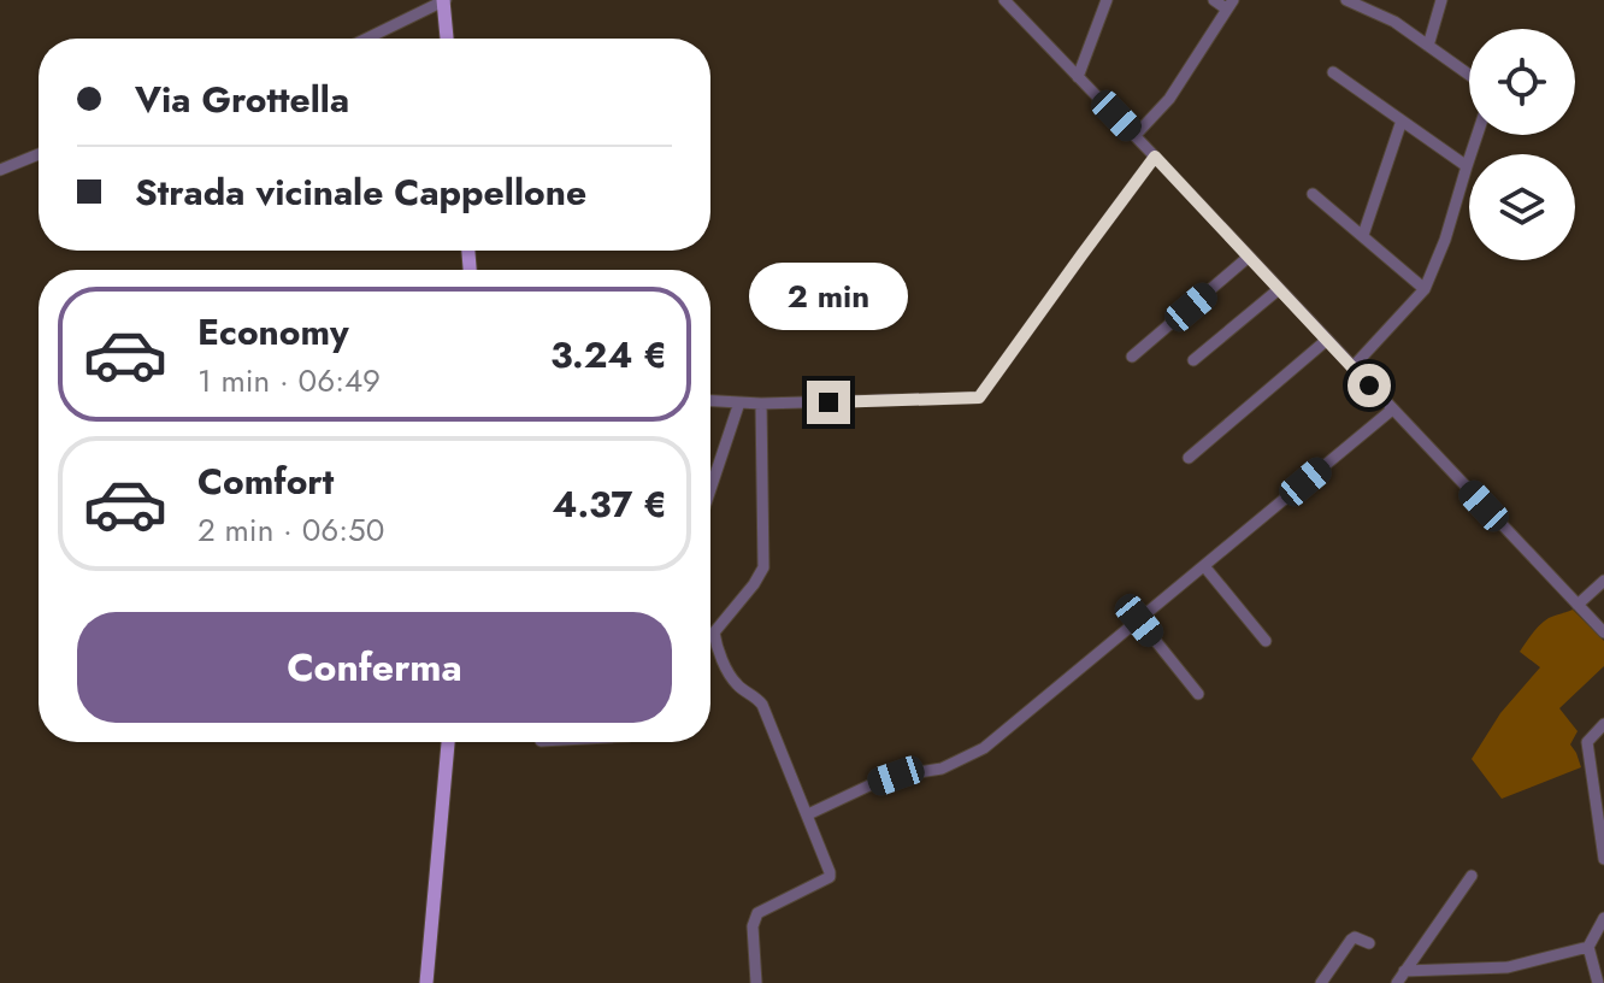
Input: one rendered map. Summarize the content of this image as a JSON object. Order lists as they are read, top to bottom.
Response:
{
  "page": {
    "banner": ["Via Grottella", "Strada vicinale Cappellone"],
    "bubble": "2 min",
    "list": [
      {
        "name": "Economy",
        "note": "1 min · 06:49",
        "value": "3.24 €"
      },
      {
        "name": "Comfort",
        "note": "2 min · 06:50",
        "value": "4.37 €"
      }
    ],
    "buttons": "Conferma"
  }
}
